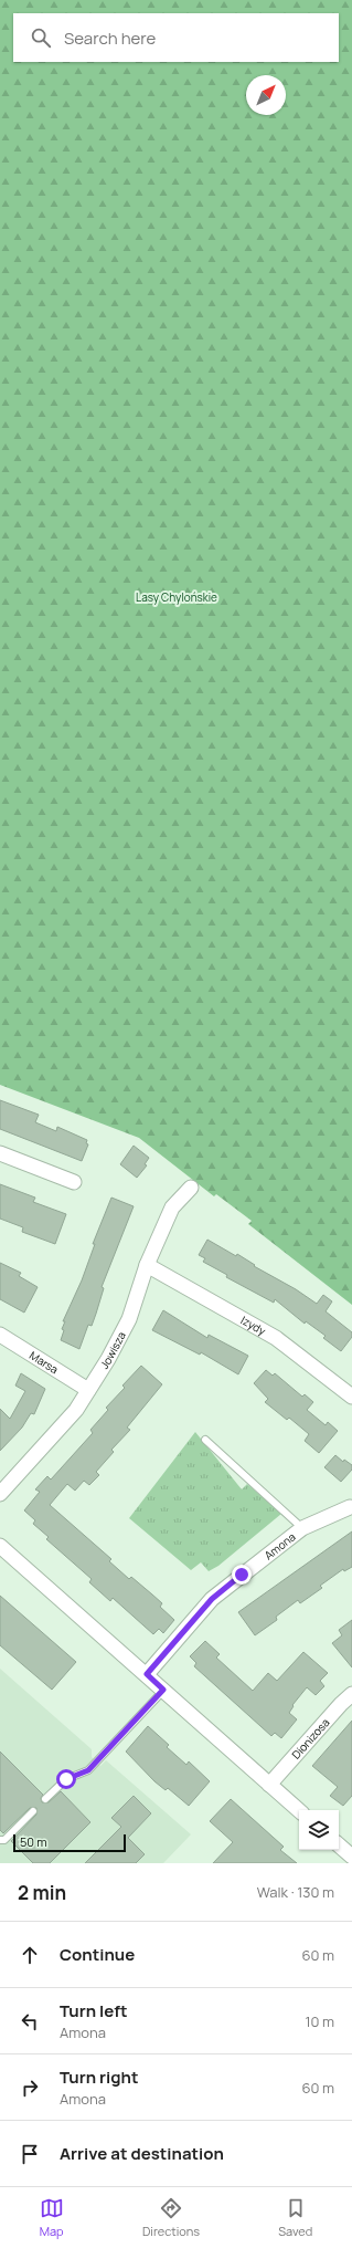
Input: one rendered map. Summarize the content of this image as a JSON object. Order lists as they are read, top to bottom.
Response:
{
  "streets": {
    "street": [
      "Izydy",
      "Jowisza",
      "Marsa",
      "Amona",
      "Dionizosa"
    ]
  },
  "crossings": [
    ["Izydy", "Jowisza"],
    ["Jowisza", "Marsa"]
  ],
  "parks": ["Lasy Chylońskie"],
  "scale_bar": "50 m",
  "north": "top right",
  "page": {
    "search": "Search here",
    "scale": "50 m",
    "heading": ["2 min", "Walk · 130 m"],
    "list": [
      ["Continue", "60 m"],
      ["Turn left", "Amona", "10 m"],
      ["Turn right", "Amona", "60 m"],
      "Arrive at destination"
    ],
    "nav": ["Map", "Directions", "Saved"]
  }
}
